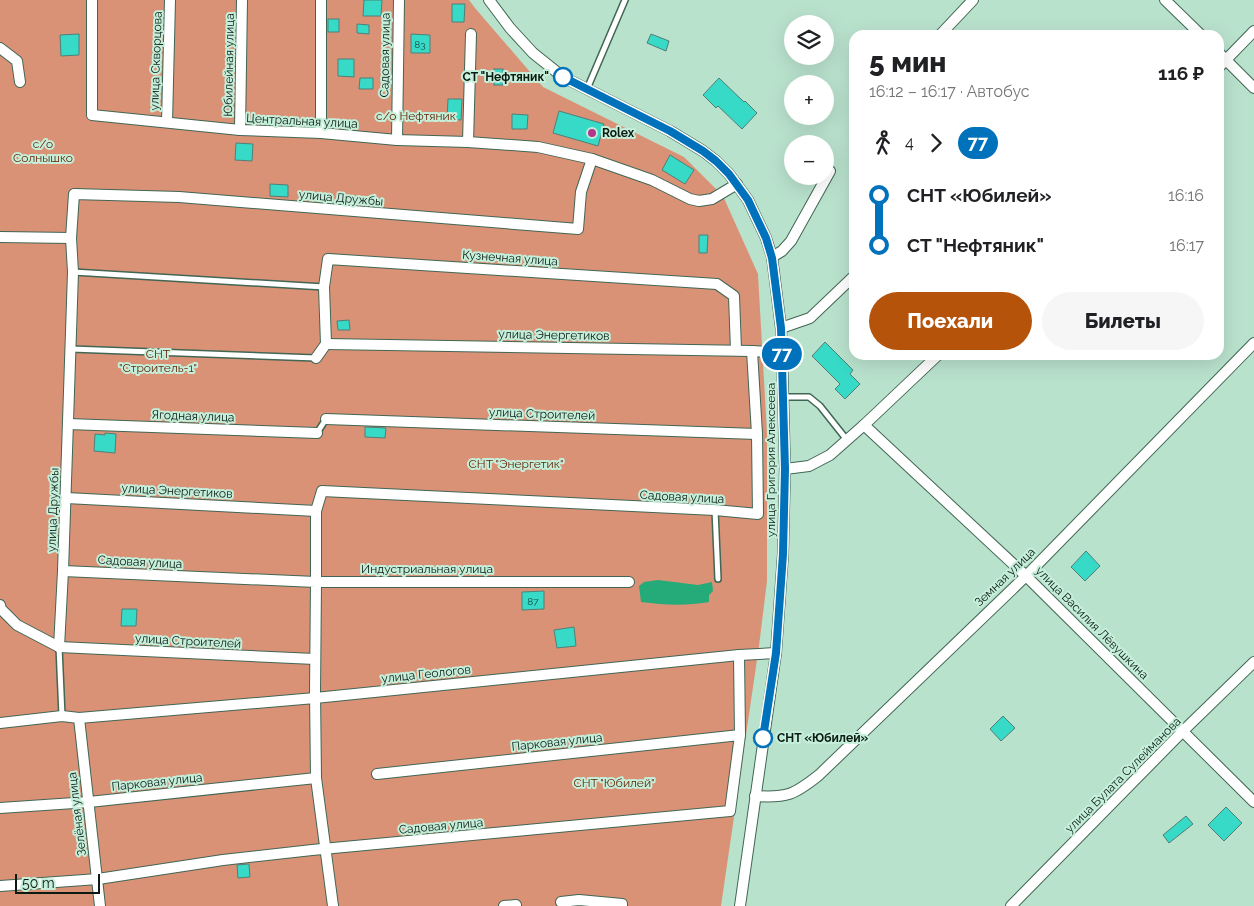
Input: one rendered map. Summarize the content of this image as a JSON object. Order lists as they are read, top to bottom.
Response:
{
  "streets": {
    "street": [
      "Садовая улица",
      "улица Скворцова",
      "Юбилейная улица",
      "Центральная улица",
      "улица Дружбы",
      "Кузнечная улица",
      "улица Энергетиков",
      "улица Строителей",
      "Ягодная улица",
      "улица Григория Алексеева",
      "Индустриальная улица",
      "Земная улица",
      "улица Василия Лёвушкина",
      "улица Геологов",
      "Парковая улица",
      "улица Булата Сулейманова",
      "Зелёная улица"
    ]
  },
  "crossings": [
    ["Садовая улица", "Центральная улица"],
    ["Садовая улица", "улица Дружбы"],
    ["Садовая улица", "улица Энергетиков"],
    ["Садовая улица", "улица Строителей"],
    ["Садовая улица", "Индустриальная улица"],
    ["Садовая улица", "улица Геологов"],
    ["Садовая улица", "Парковая улица"],
    ["Садовая улица", "Зелёная улица"],
    ["улица Скворцова", "Центральная улица"],
    ["Юбилейная улица", "Центральная улица"],
    ["Центральная улица", "улица Дружбы"],
    ["Центральная улица", "улица Григория Алексеева"],
    ["улица Дружбы", "улица Энергетиков"],
    ["улица Дружбы", "улица Строителей"],
    ["улица Дружбы", "Ягодная улица"],
    ["Кузнечная улица", "улица Энергетиков"],
    ["улица Энергетиков", "улица Григория Алексеева"],
    ["улица Григория Алексеева", "Земная улица"],
    ["улица Григория Алексеева", "улица Геологов"],
    ["Земная улица", "улица Василия Лёвушкина"],
    ["улица Василия Лёвушкина", "улица Булата Сулейманова"],
    ["улица Геологов", "Зелёная улица"],
    ["Парковая улица", "Зелёная улица"]
  ],
  "parks": [
    "с/о Нефтяник",
    "с/о Солнышко",
    "СНТ \"Строитель-1\"",
    "СНТ \"Энергетик\"",
    "СНТ \"Юбилей\""
  ],
  "places": ["СТ \"Нефтяник\"", "Rolex", "СНТ «Юбилей»"],
  "lines": ["bus line 77"],
  "house_numbers": ["83", "87"],
  "scale_bar": "50 m",
  "page": {
    "on_map": "77",
    "map_buttons": ["+", "−"],
    "heading": ["5 мин", "16:12 – 16:17 · Автобус", "116 ₽"],
    "legs": ["4", "77"],
    "list": [
      {
        "name": "СНТ «Юбилей»",
        "value": "16:16"
      },
      {
        "name": "СТ \"Нефтяник\"",
        "value": "16:17"
      }
    ],
    "buttons": ["Поехали", "Билеты"],
    "scale": "50 m"
  }
}
